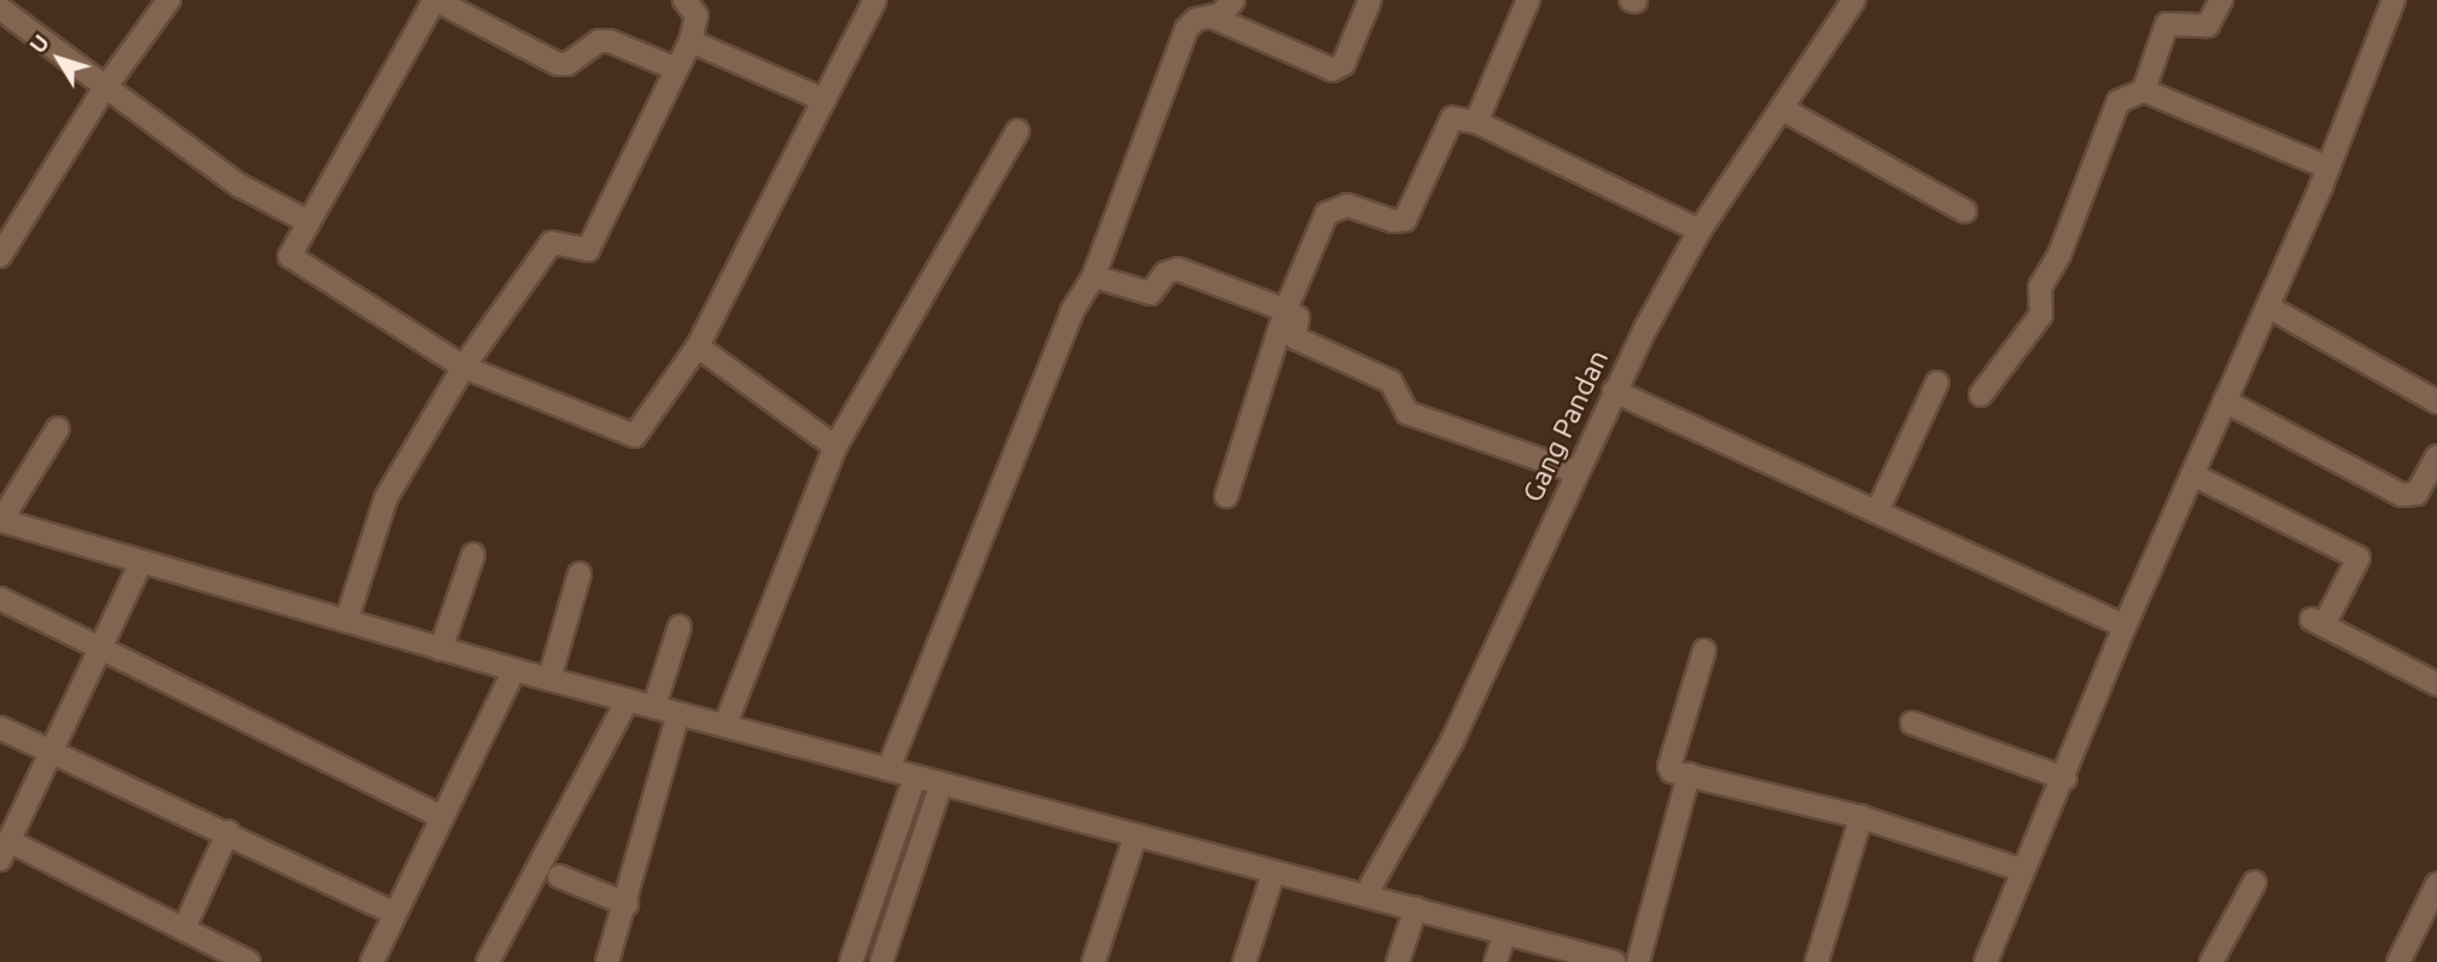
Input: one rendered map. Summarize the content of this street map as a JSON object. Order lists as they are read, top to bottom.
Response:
{
  "streets": {
    "street": ["Gang Pandan"]
  },
  "north": "top left"
}
